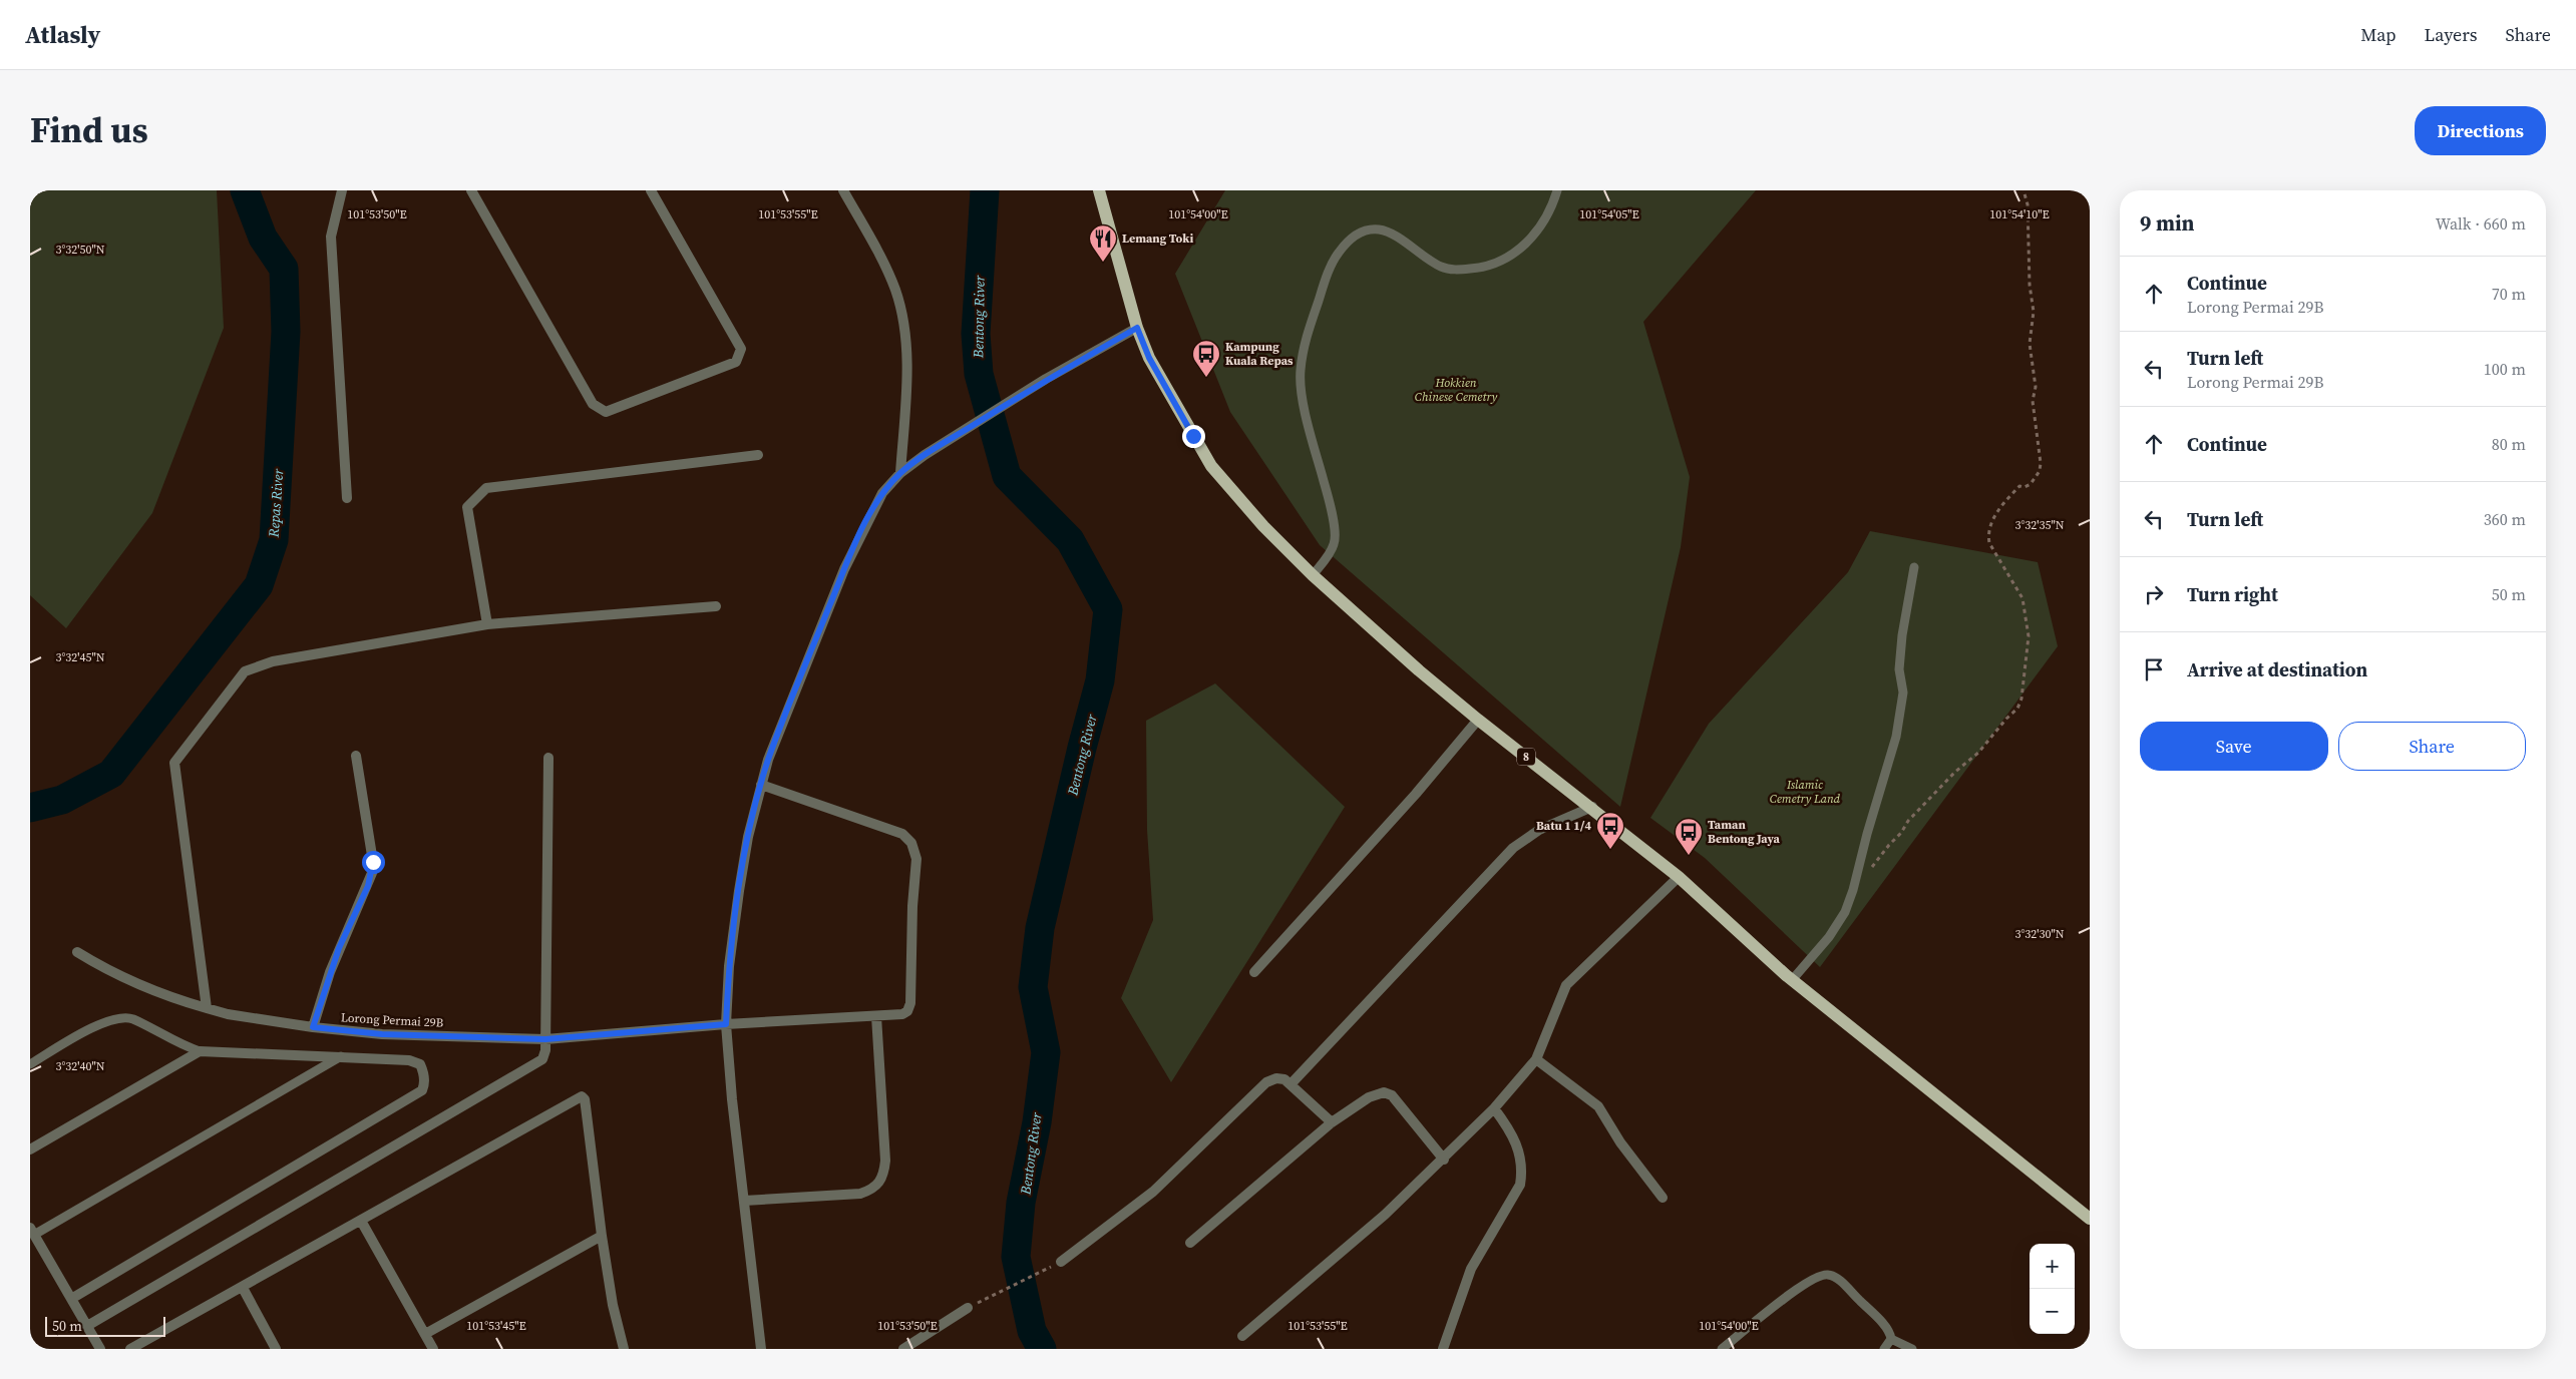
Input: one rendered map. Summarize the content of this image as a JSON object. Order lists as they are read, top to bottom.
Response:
{
  "streets": {
    "main road": ["8"],
    "street": ["Lorong Permai 29B"]
  },
  "water": ["Bentong River", "Repas River"],
  "parks": ["Hokkien Chinese Cemetry", "Islamic Cemetry Land"],
  "places": {
    "restaurant": ["Lemang Toki"],
    "bus stop": ["Kampung Kuala Repas", "Batu 1 1/4", "Taman Bentong Jaya"]
  },
  "scale_bar": "50 m",
  "page": {
    "header": "Atlasly",
    "nav": ["Map", "Layers", "Share"],
    "title": "Find us",
    "buttons": [
      "Directions",
      ["Save", "Share"]
    ],
    "heading": ["9 min", "Walk · 660 m"],
    "list": [
      ["Continue", "Lorong Permai 29B", "70 m"],
      ["Turn left", "Lorong Permai 29B", "100 m"],
      ["Continue", "80 m"],
      ["Turn left", "360 m"],
      ["Turn right", "50 m"],
      "Arrive at destination"
    ],
    "map_buttons": ["+", "−"],
    "scale": "50 m"
  },
  "coordinates": [
    "101°53'50\"E",
    "101°53'55\"E",
    "101°54'00\"E",
    "101°54'05\"E",
    "101°54'10\"E",
    "3°32'50\"N",
    "3°32'35\"N",
    "3°32'45\"N",
    "3°32'30\"N",
    "3°32'40\"N",
    "101°53'45\"E"
  ]
}
